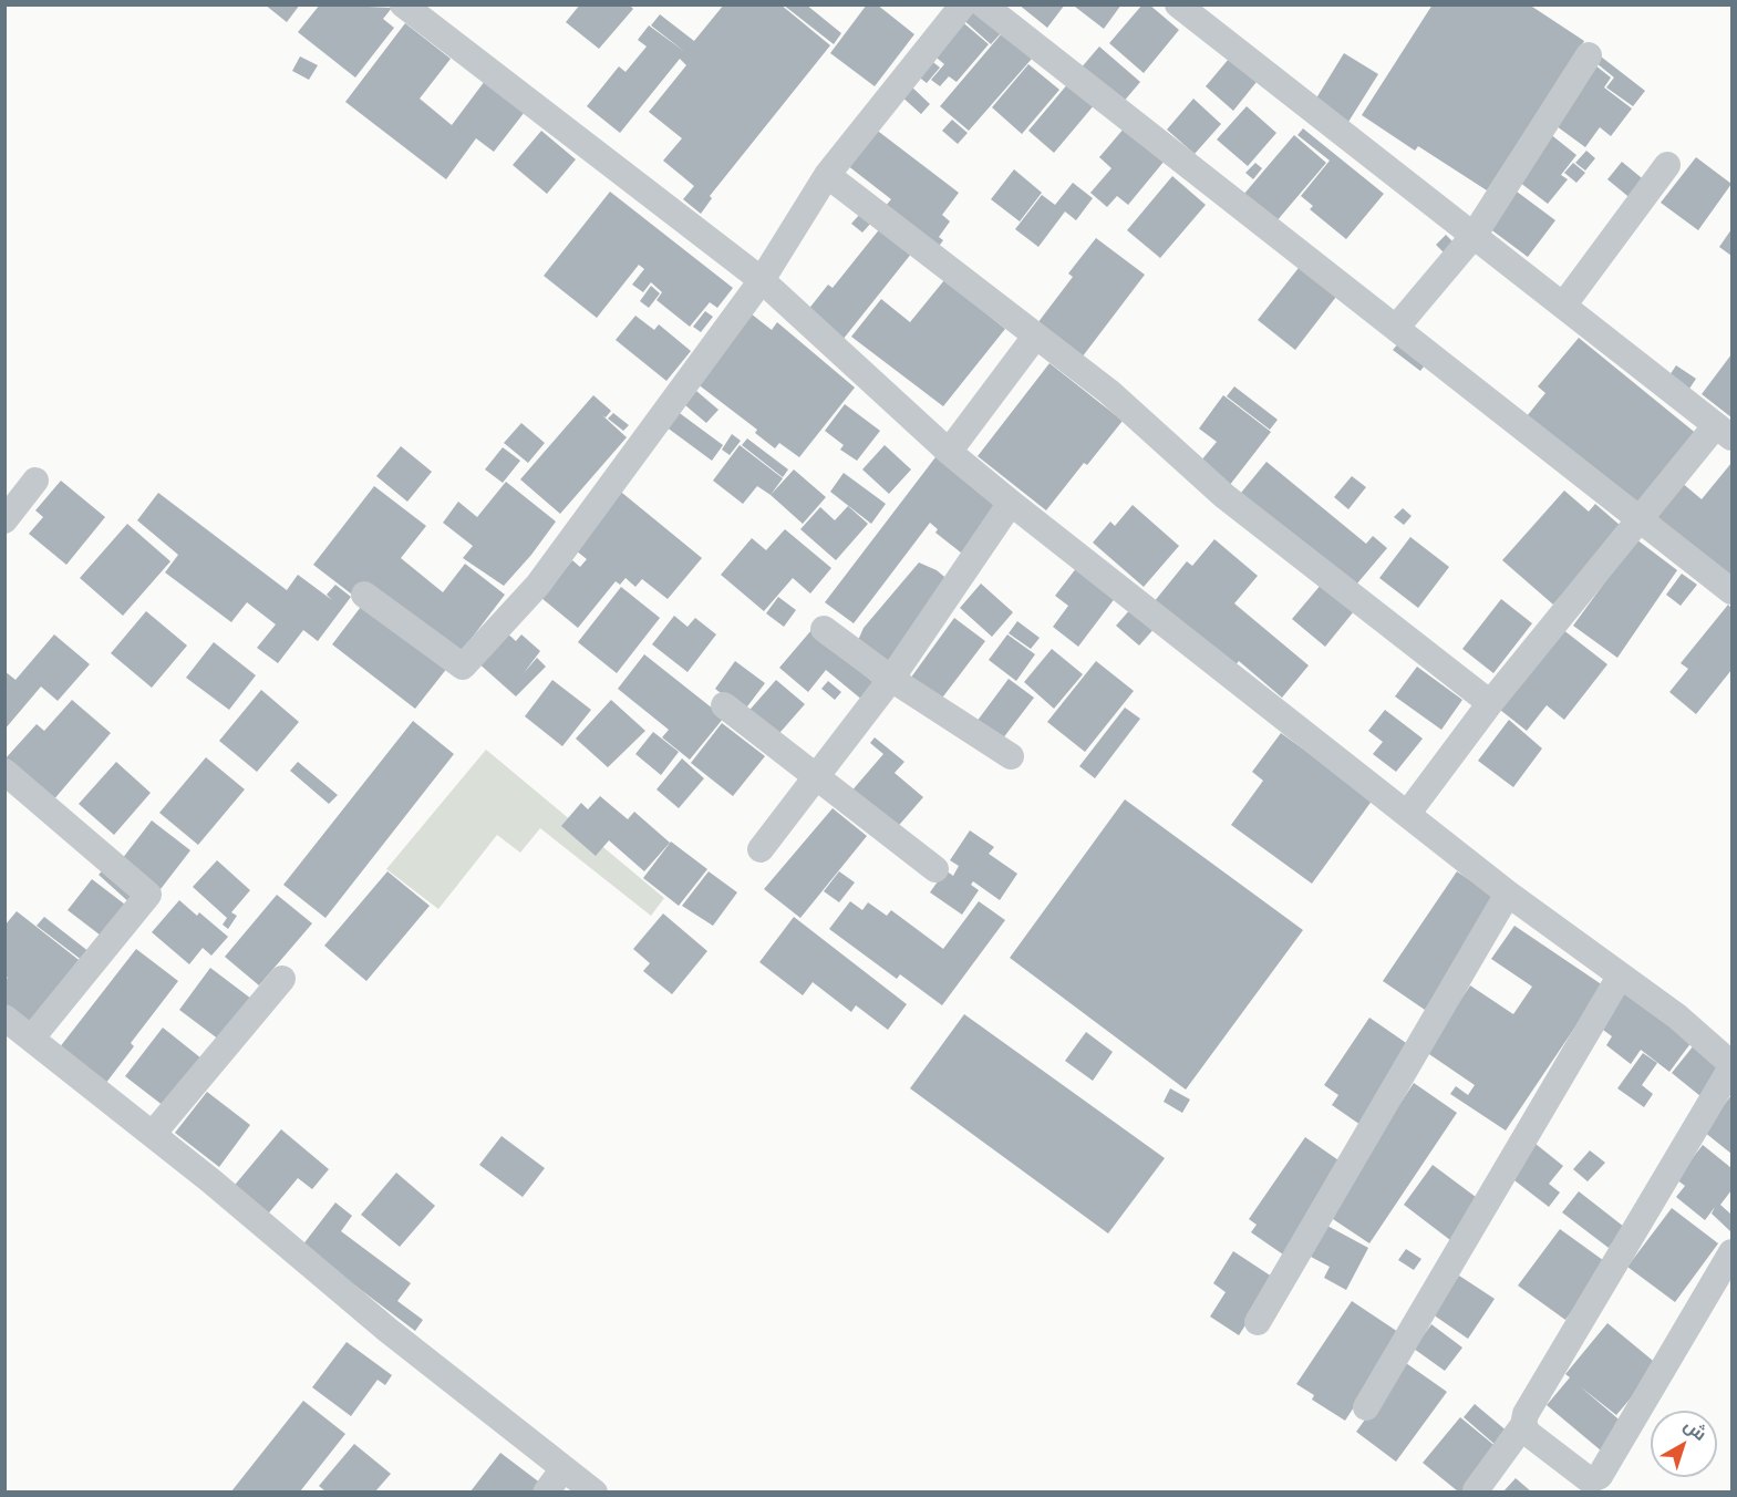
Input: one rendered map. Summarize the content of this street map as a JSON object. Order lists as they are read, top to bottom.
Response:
{
  "north": "top right"
}
